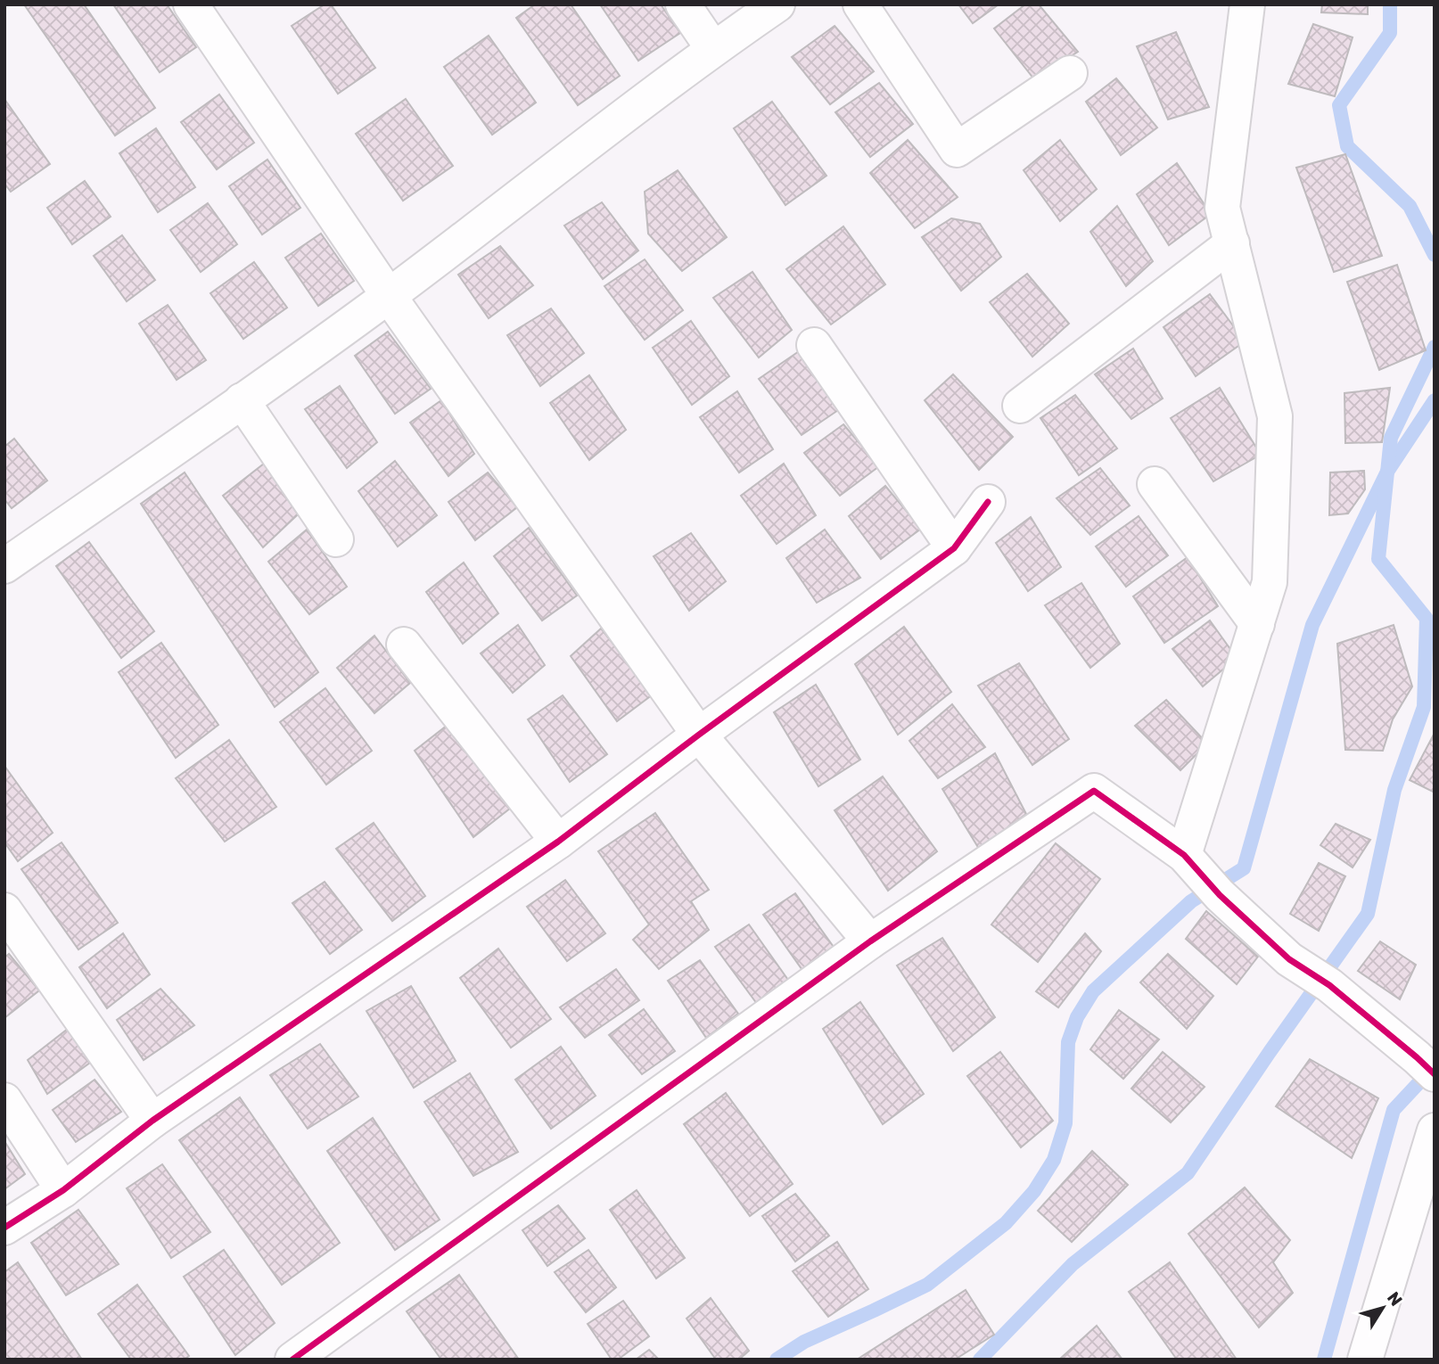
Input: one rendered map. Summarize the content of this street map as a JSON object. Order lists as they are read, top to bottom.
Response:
{
  "north": "top right"
}
